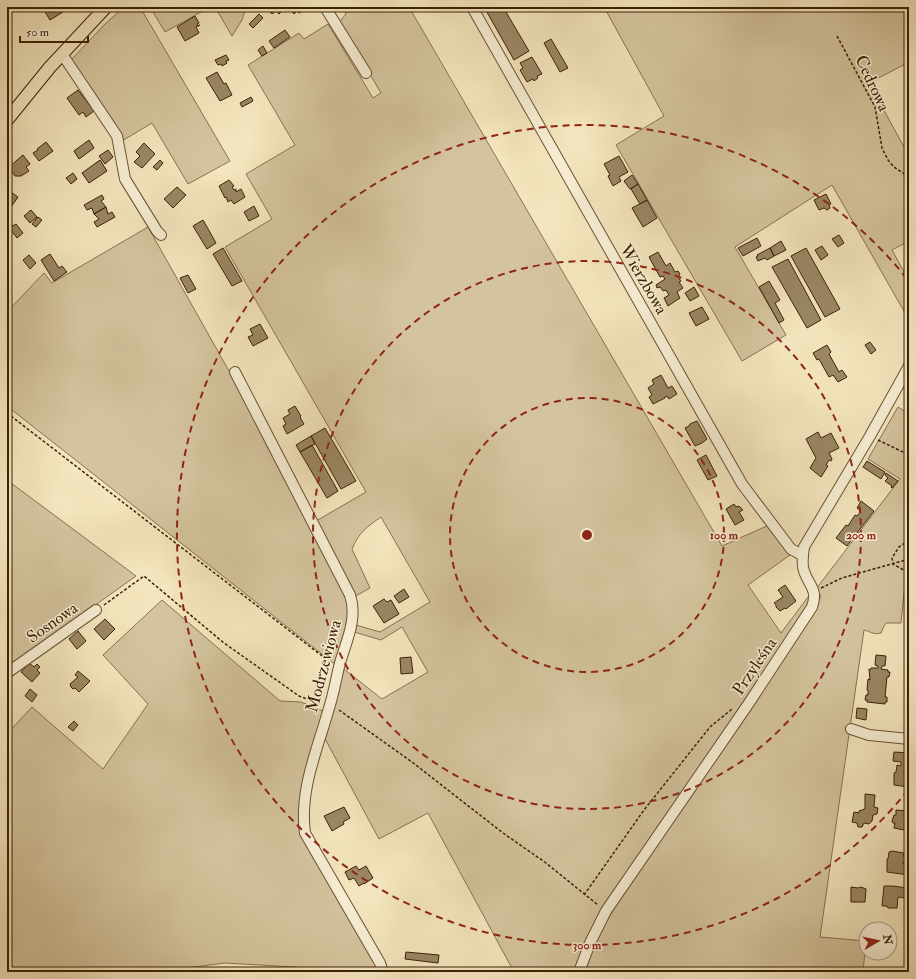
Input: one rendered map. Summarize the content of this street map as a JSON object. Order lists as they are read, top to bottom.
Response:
{
  "streets": {
    "street": [
      "Wierzbowa",
      "Sosnowa",
      "Modrzewiowa",
      "Przyleśna"
    ],
    "path": ["Cedrowa"]
  },
  "scale_bar": "50 m",
  "north": "right",
  "rings": ["100 m", "200 m", "300 m"]
}
